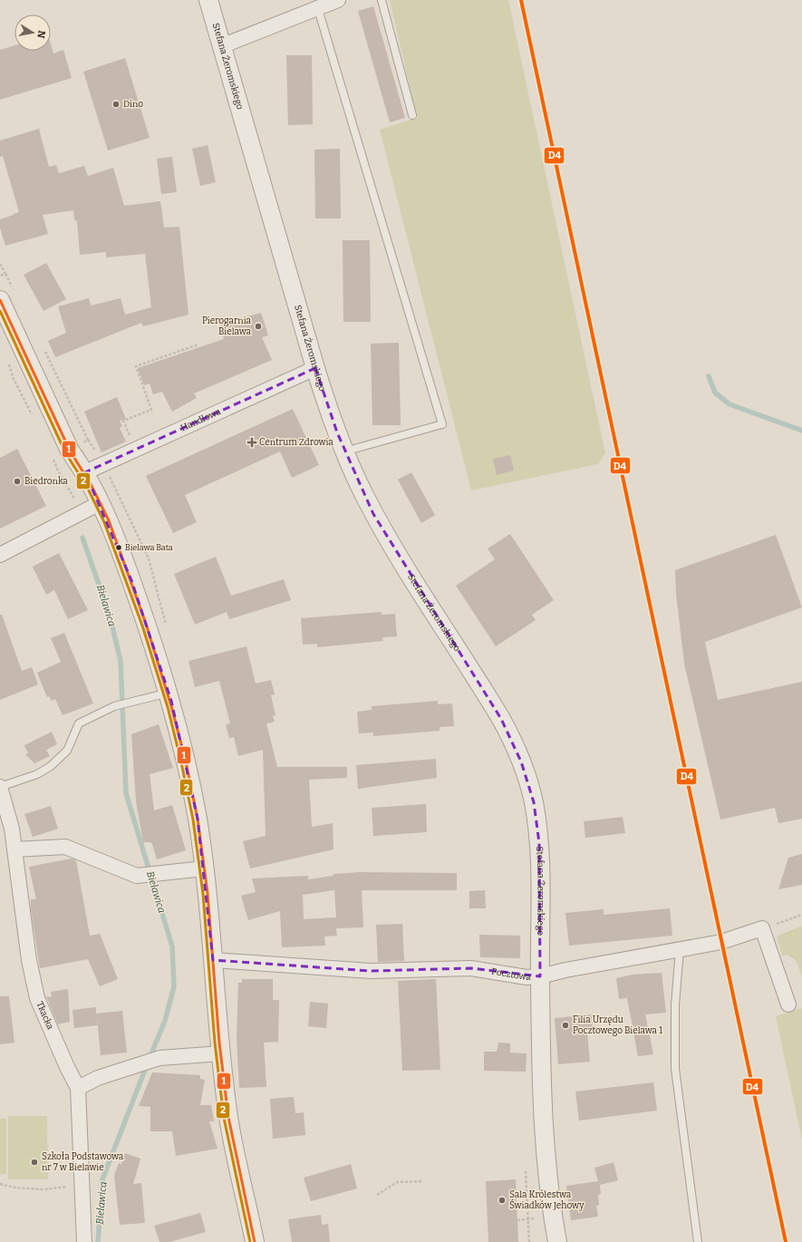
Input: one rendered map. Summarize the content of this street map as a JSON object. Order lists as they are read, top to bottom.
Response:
{
  "streets": {
    "street": [
      "Stefana Żeromskiego",
      "Handlowa",
      "Pocztowa",
      "Tkacka"
    ]
  },
  "crossings": [
    ["Stefana Żeromskiego", "Handlowa"],
    ["Stefana Żeromskiego", "Pocztowa"]
  ],
  "water": ["Bielawica"],
  "places": {
    "other": [
      "Dino",
      "Pierogarnia Bielawa",
      "Biedronka",
      "Bielawa Bata",
      "Filia Urzędu Pocztowego Bielawa 1",
      "Szkoła Podstawowa nr 7 w Bielawie",
      "Sala Królestwa Świadków Jehowy"
    ],
    "health": ["Centrum Zdrowia"]
  },
  "lines": ["transit line D4", "transit line 1", "transit line 2"],
  "north": "right"
}
